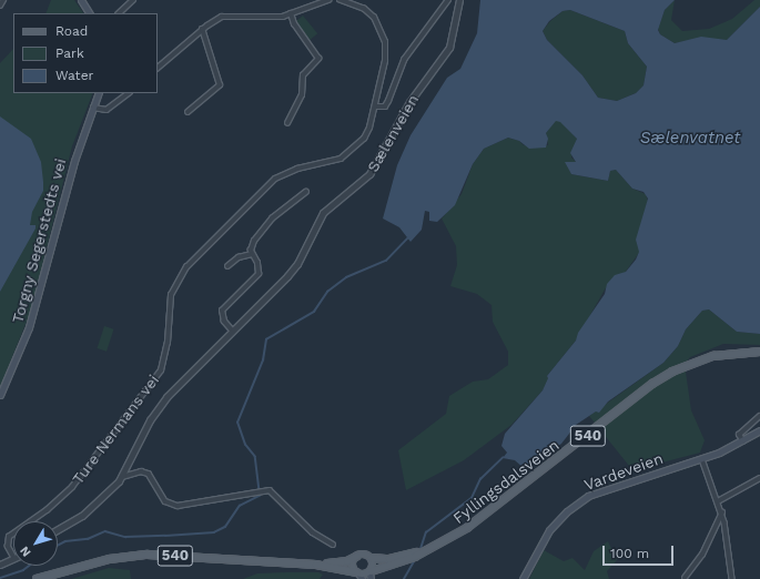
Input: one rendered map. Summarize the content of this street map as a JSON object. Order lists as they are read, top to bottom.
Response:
{
  "streets": {
    "main road": [
      "Torgny Segerstedts vei",
      "540",
      "Vardeveien",
      "Fyllingsdalsveien"
    ],
    "street": ["Sælenveien", "Ture Nermans vei"]
  },
  "crossings": [
    ["540", "Fyllingsdalsveien"]
  ],
  "water": ["Sælenvatnet"],
  "legend": ["Road", "Park", "Water"],
  "scale_bar": "100 m",
  "north": "bottom left"
}
